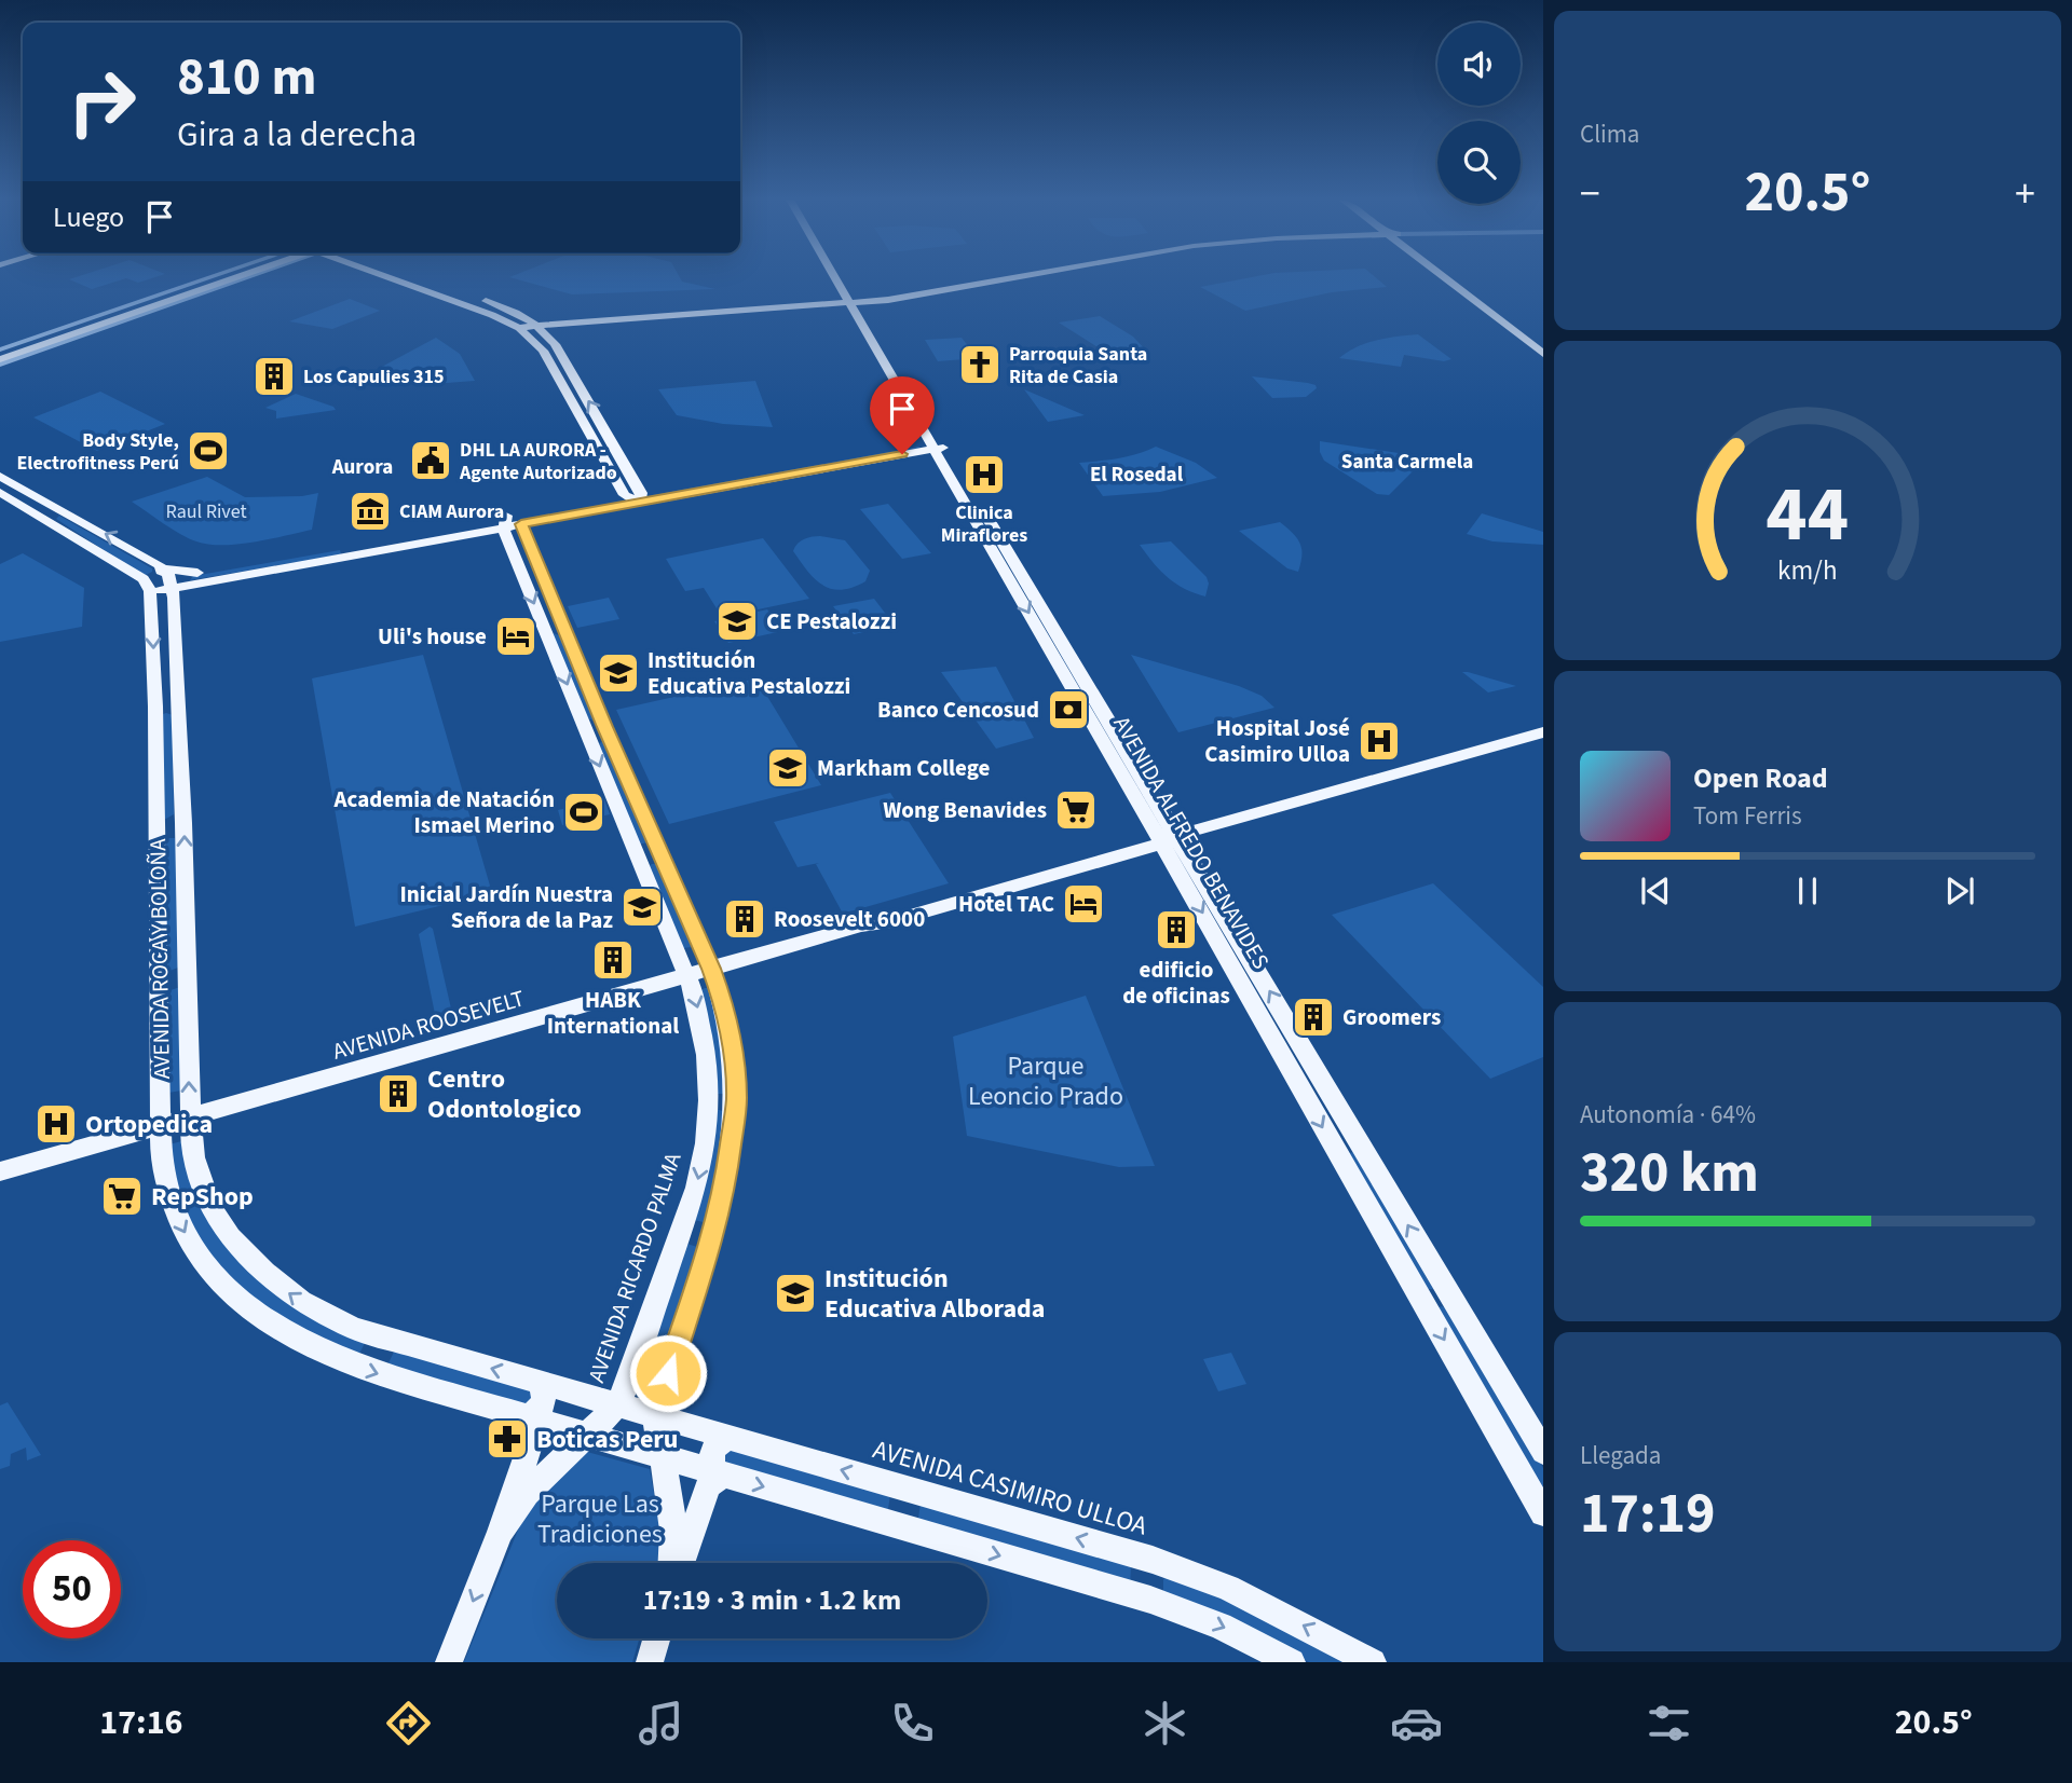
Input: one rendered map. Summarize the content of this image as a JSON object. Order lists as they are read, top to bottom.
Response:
{
  "streets": {
    "main road": [
      "AVENIDA ALFREDO BENAVIDES",
      "AVENIDA ROCA Y BOLOÑA",
      "AVENIDA ROOSEVELT",
      "AVENIDA RICARDO PALMA",
      "AVENIDA CASIMIRO ULLOA"
    ]
  },
  "crossings": [
    ["AVENIDA ALFREDO BENAVIDES", "AVENIDA ROOSEVELT"],
    ["AVENIDA ROCA Y BOLOÑA", "AVENIDA ROOSEVELT"],
    ["AVENIDA ROCA Y BOLOÑA", "AVENIDA RICARDO PALMA"],
    ["AVENIDA ROCA Y BOLOÑA", "AVENIDA CASIMIRO ULLOA"],
    ["AVENIDA ROOSEVELT", "AVENIDA RICARDO PALMA"],
    ["AVENIDA RICARDO PALMA", "AVENIDA CASIMIRO ULLOA"]
  ],
  "districts": ["Santa Carmela", "Aurora", "El Rosedal"],
  "parks": ["Raul Rivet", "Parque Leoncio Prado", "Parque Las Tradiciones"],
  "places": {
    "church": ["Parroquia Santa Rita de Casia"],
    "building": [
      "Los Capulies 315",
      "Roosevelt 6000",
      "edificio de oficinas",
      "HABK International",
      "Groomers",
      "Centro Odontologico"
    ],
    "sports": ["Body Style, Electrofitness Perú", "Academia de Natación Ismael Merino"],
    "public building": ["DHL LA AURORA - Agente Autorizado"],
    "hospital": ["Clinica Miraflores", "Hospital José Casimiro Ulloa", "Ortopedica"],
    "museum": ["CIAM Aurora"],
    "school or university": [
      "CE Pestalozzi",
      "Institución Educativa Pestalozzi",
      "Markham College",
      "Inicial Jardín Nuestra Señora de la Paz",
      "Institución Educativa Alborada"
    ],
    "hotel": ["Uli's house", "Hotel TAC"],
    "bank": ["Banco Cencosud"],
    "supermarket": ["Wong Benavides", "RepShop"],
    "pharmacy": ["Boticas Peru"]
  },
  "page": {
    "tile": [
      "Clima",
      ["Autonomía · 64%", "320 km"],
      ["Llegada", "17:19"]
    ],
    "turn": ["810 m", "Gira a la derecha"],
    "heat": ["−", "20.5°", "+"],
    "then": "Luego",
    "song": ["Open Road", "Tom Ferris"],
    "limit": "50",
    "trip": "17:19 · 3 min · 1.2 km",
    "tabs": ["17:16", "20.5°"],
    "gauge": ["44", "km/h"]
  }
}
